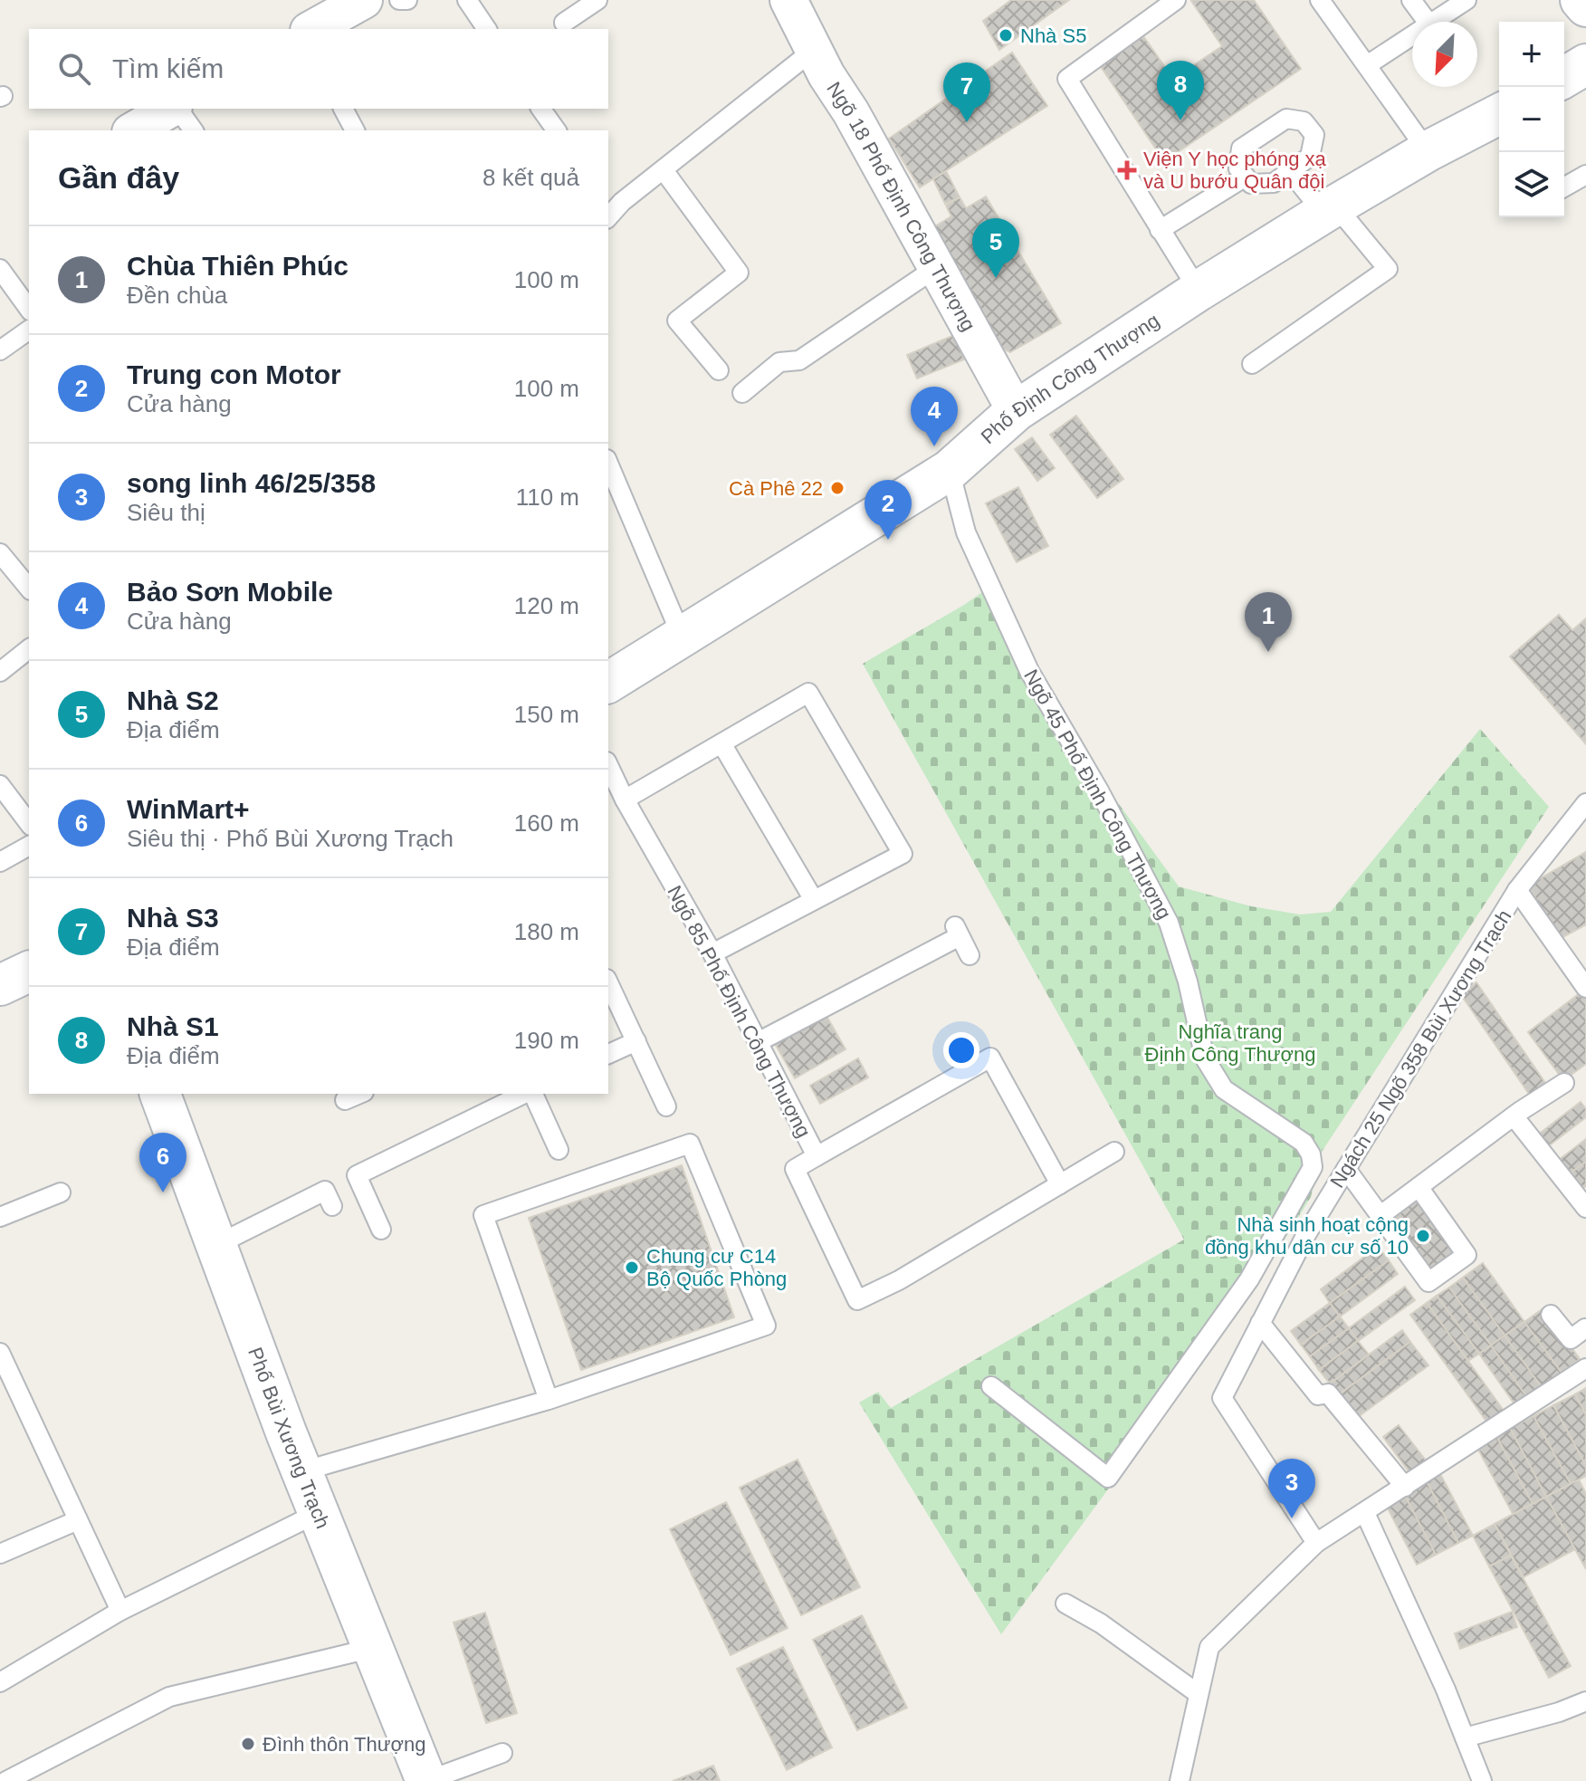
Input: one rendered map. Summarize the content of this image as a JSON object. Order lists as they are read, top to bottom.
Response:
{
  "streets": {
    "street": ["Ngõ 18 Phố Định Công Thượng", "Phố Định Công Thượng", "Phố Bùi Xương Trạch"],
    "lane": ["Ngõ 45 Phố Định Công Thượng", "Ngõ 85 Phố Định Công Thượng", "Ngách 25 Ngõ 358 Bùi Xương Trạch"]
  },
  "crossings": [
    ["Ngõ 18 Phố Định Công Thượng", "Phố Định Công Thượng"],
    ["Phố Định Công Thượng", "Ngõ 45 Phố Định Công Thượng"]
  ],
  "parks": ["Nghĩa trang Định Công Thượng"],
  "places": {
    "other": [
      "Nhà S5",
      "Cà Phê 22",
      "Nhà sinh hoạt cộng đồng khu dân cư số 10",
      "Chung cư C14 Bộ Quốc Phòng",
      "Đình thôn Thượng"
    ],
    "health": ["Viện Y học phóng xạ và U bướu Quân đội"]
  },
  "north": "bottom left",
  "page": {
    "map_buttons": ["+", "−"],
    "search": "Tìm kiếm",
    "pins": [
      "8",
      "7",
      "5",
      "4",
      "2",
      "1",
      "6",
      "3"
    ],
    "heading": ["Gần đây", "8 kết quả"],
    "list": [
      {
        "mark": "1",
        "name": "Chùa Thiên Phúc",
        "note": "Đền chùa",
        "value": "100 m"
      },
      {
        "mark": "2",
        "name": "Trung con Motor",
        "note": "Cửa hàng",
        "value": "100 m"
      },
      {
        "mark": "3",
        "name": "song linh 46/25/358",
        "note": "Siêu thị",
        "value": "110 m"
      },
      {
        "mark": "4",
        "name": "Bảo Sơn Mobile",
        "note": "Cửa hàng",
        "value": "120 m"
      },
      {
        "mark": "5",
        "name": "Nhà S2",
        "note": "Địa điểm",
        "value": "150 m"
      },
      {
        "mark": "6",
        "name": "WinMart+",
        "note": "Siêu thị · Phố Bùi Xương Trạch",
        "value": "160 m"
      },
      {
        "mark": "7",
        "name": "Nhà S3",
        "note": "Địa điểm",
        "value": "180 m"
      },
      {
        "mark": "8",
        "name": "Nhà S1",
        "note": "Địa điểm",
        "value": "190 m"
      }
    ]
  }
}
